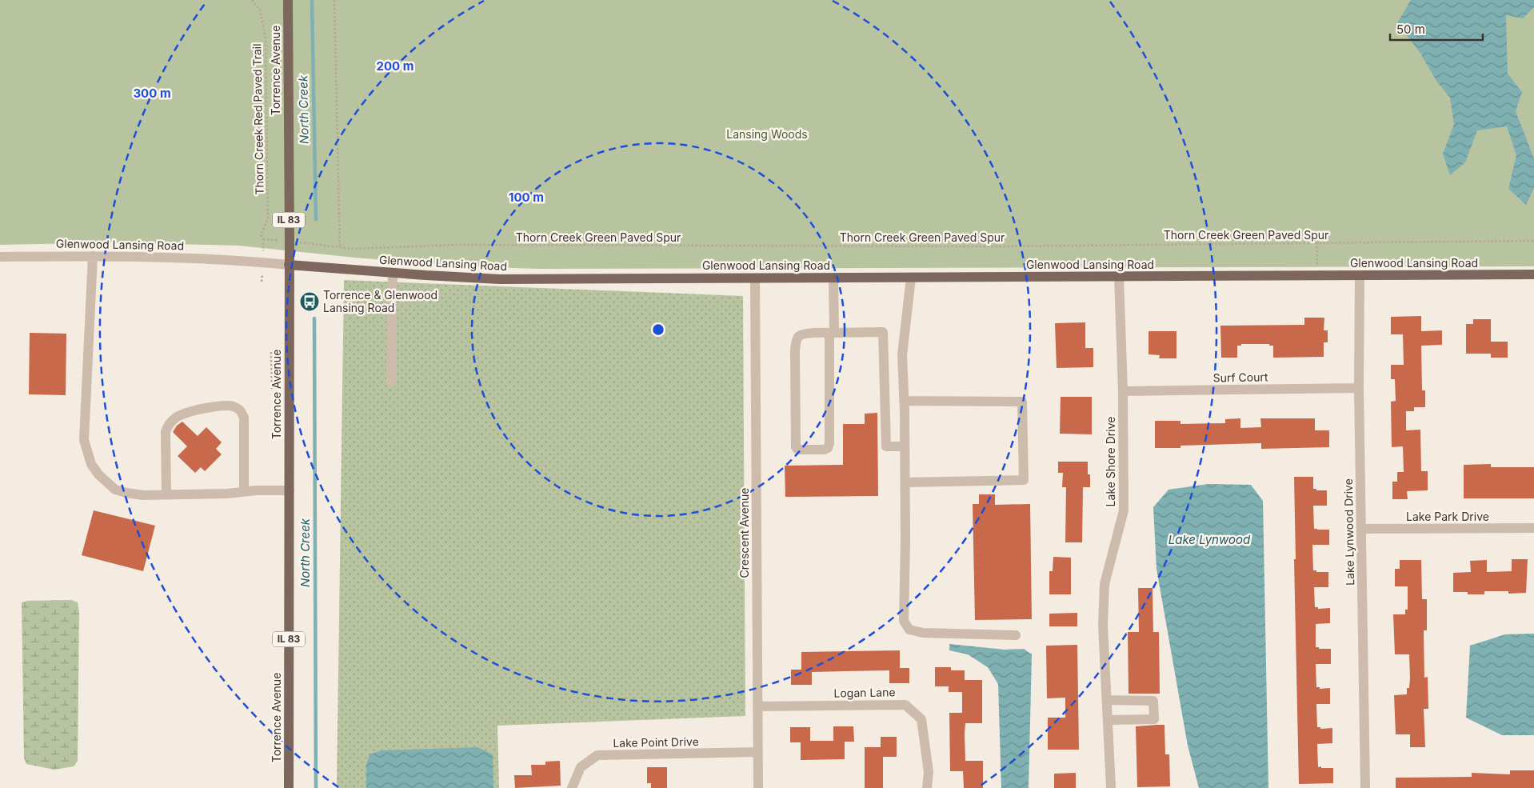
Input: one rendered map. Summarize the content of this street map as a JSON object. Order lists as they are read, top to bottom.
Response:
{
  "streets": {
    "main road": ["Torrence Avenue", "IL 83", "Glenwood Lansing Road"],
    "street": [
      "Surf Court",
      "Lake Shore Drive",
      "Lake Park Drive",
      "Lake Lynwood Drive",
      "Crescent Avenue",
      "Logan Lane",
      "Lake Point Drive"
    ],
    "path": ["Thorn Creek Red Paved Trail", "Thorn Creek Green Paved Spur"]
  },
  "crossings": [
    ["Torrence Avenue", "Glenwood Lansing Road"],
    ["Glenwood Lansing Road", "Lake Shore Drive"],
    ["Glenwood Lansing Road", "Lake Lynwood Drive"],
    ["Glenwood Lansing Road", "Crescent Avenue"],
    ["Surf Court", "Lake Shore Drive"],
    ["Surf Court", "Lake Lynwood Drive"],
    ["Lake Park Drive", "Lake Lynwood Drive"],
    ["Crescent Avenue", "Logan Lane"],
    ["Crescent Avenue", "Lake Point Drive"]
  ],
  "water": ["North Creek", "Lake Lynwood"],
  "parks": ["Lansing Woods"],
  "places": {
    "bus stop": ["Torrence & Glenwood Lansing Road"]
  },
  "scale_bar": "50 m",
  "rings": ["200 m", "300 m", "100 m"]
}
